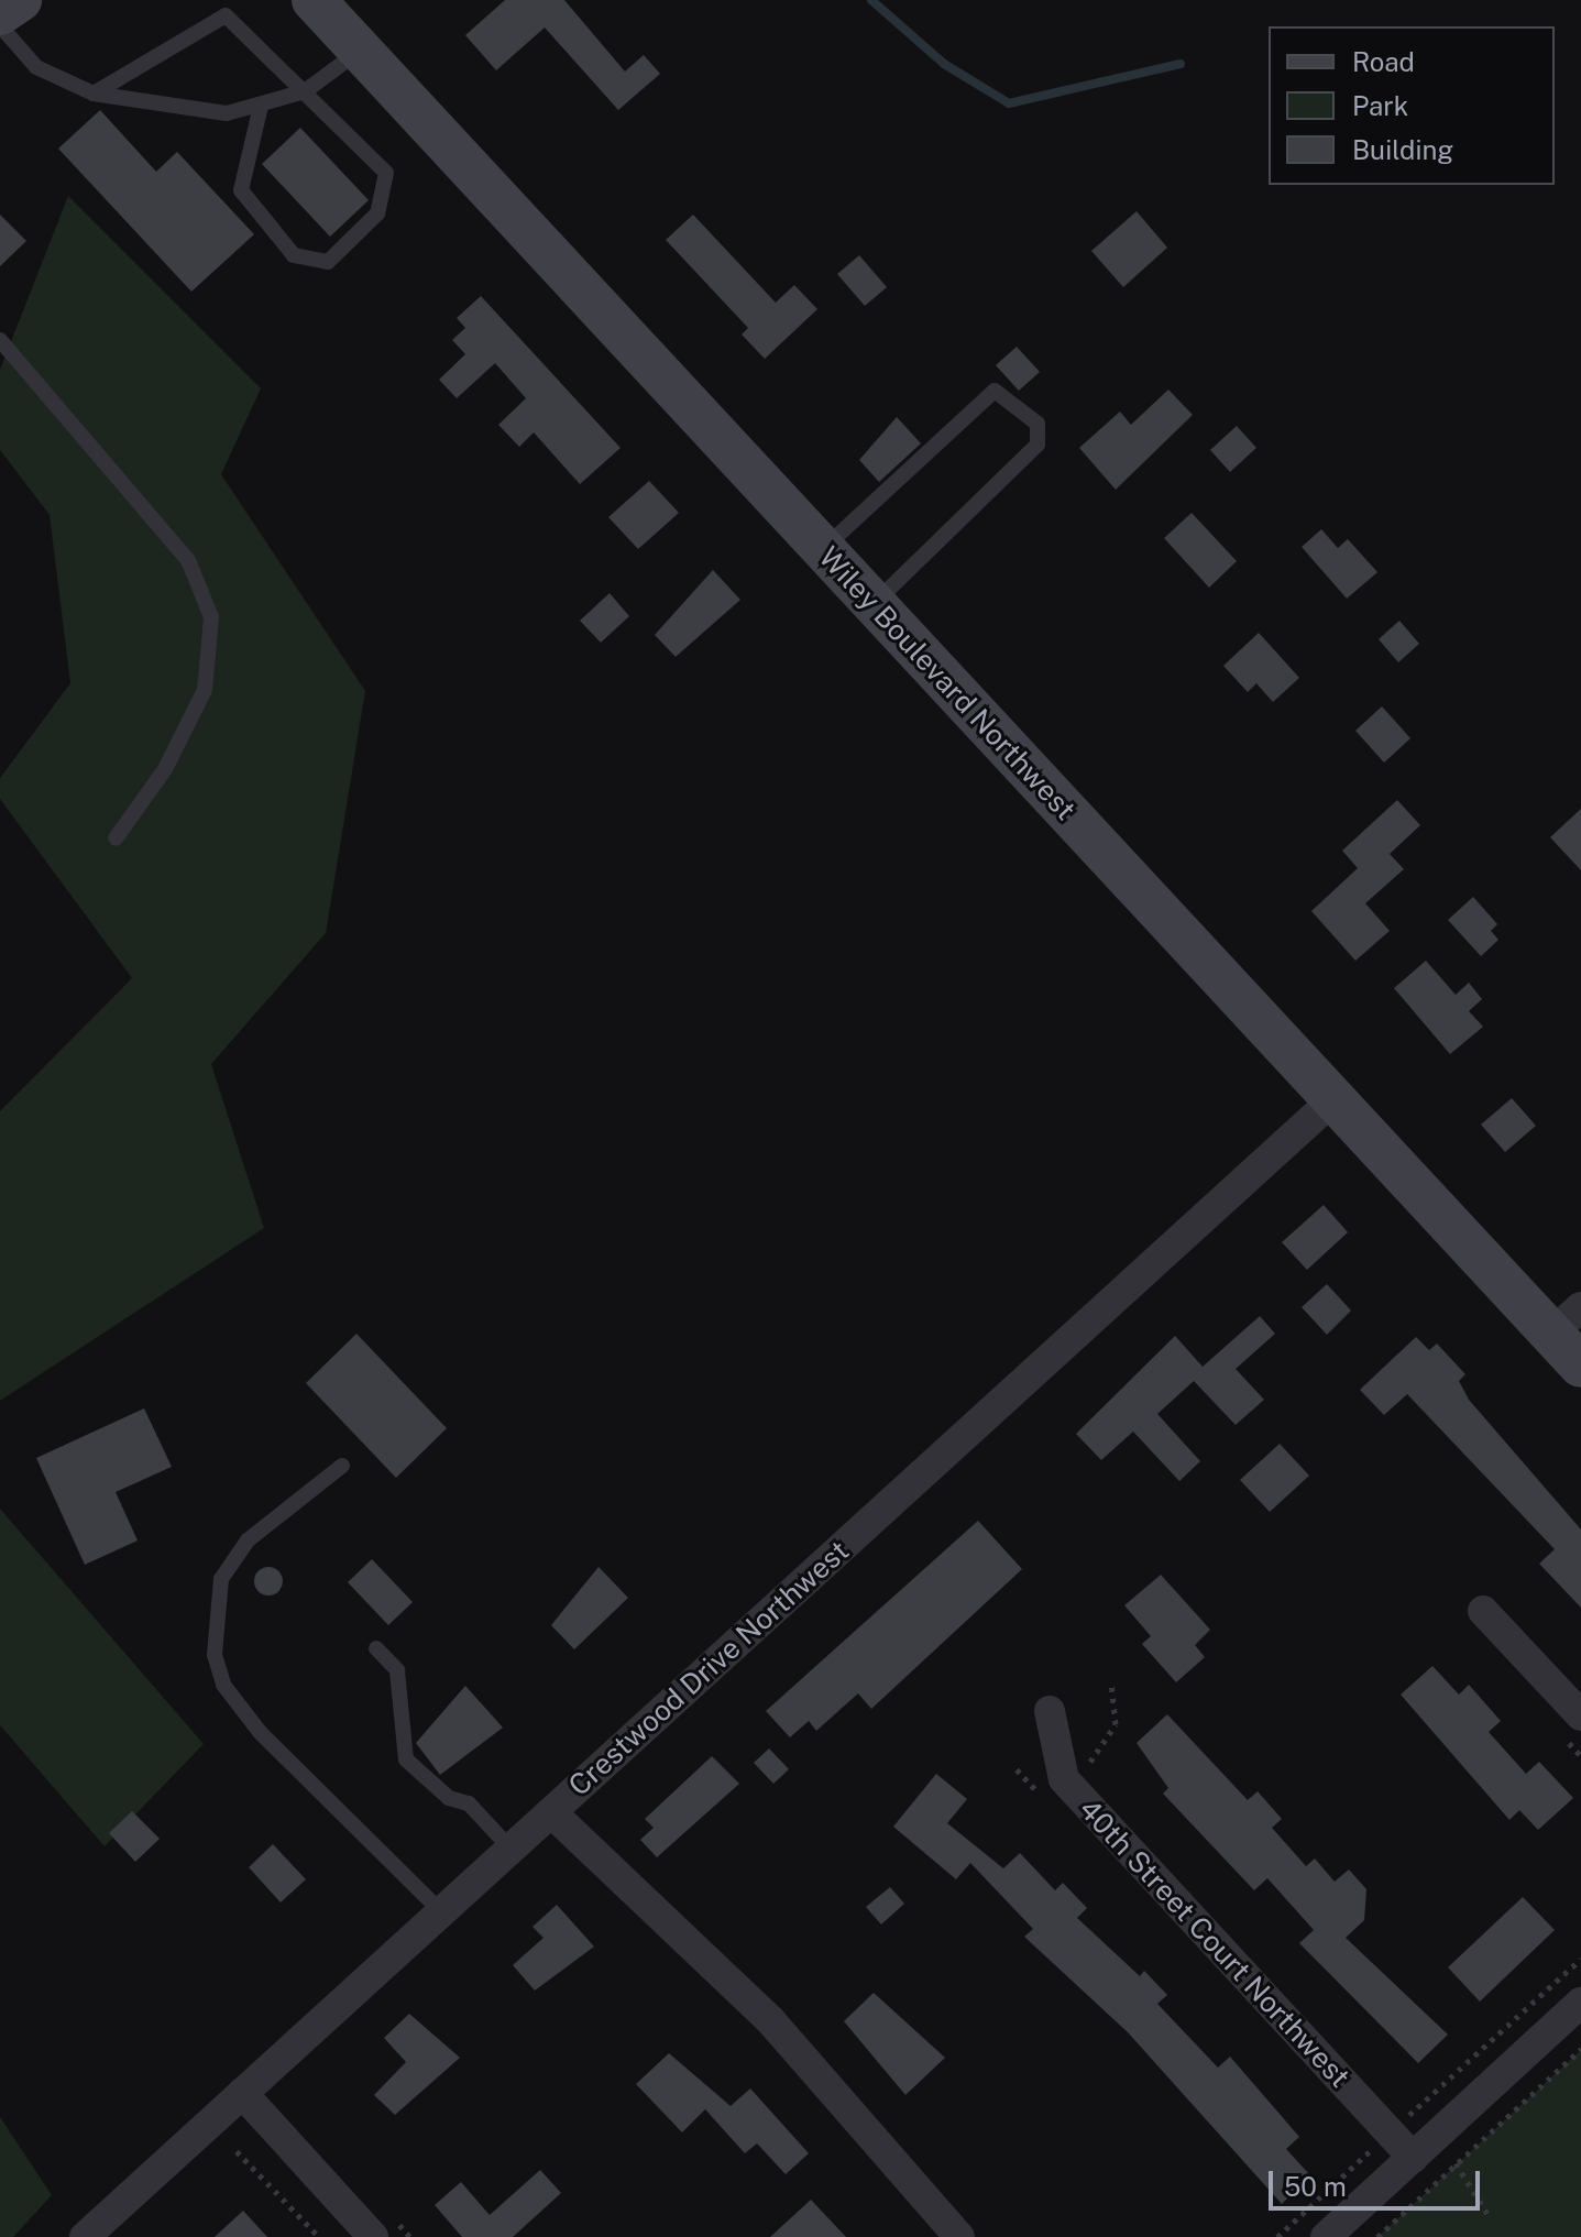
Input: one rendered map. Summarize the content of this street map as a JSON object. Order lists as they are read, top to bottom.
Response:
{
  "streets": {
    "street": ["Wiley Boulevard Northwest", "Crestwood Drive Northwest", "40th Street Court Northwest"]
  },
  "crossings": [
    ["Wiley Boulevard Northwest", "Crestwood Drive Northwest"]
  ],
  "legend": ["Road", "Park", "Building"],
  "scale_bar": "50 m"
}
